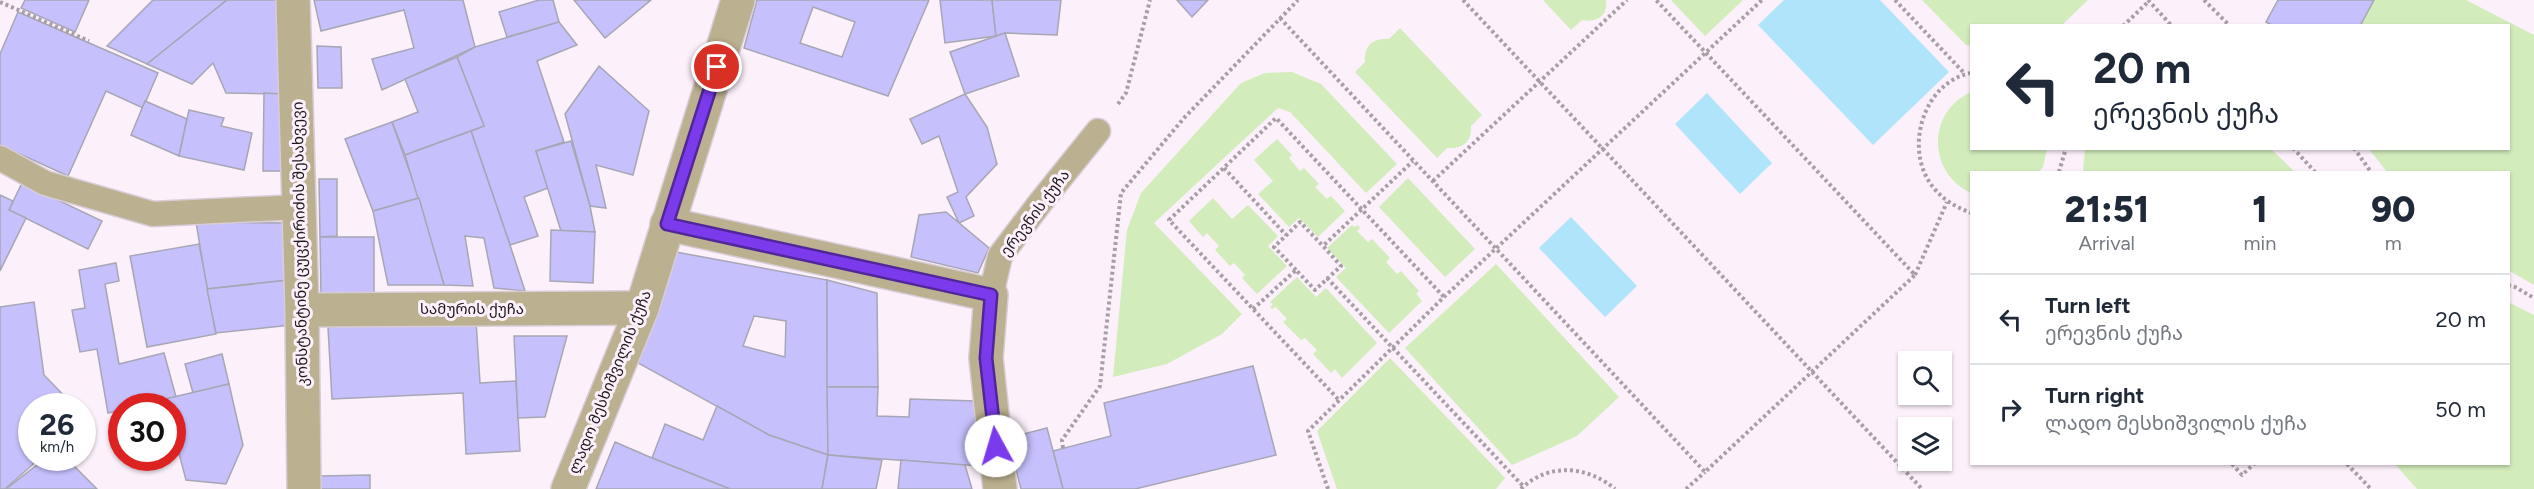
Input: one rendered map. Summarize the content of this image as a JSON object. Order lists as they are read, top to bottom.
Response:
{
  "streets": {
    "street": ["კონსტანტინე ცუცქირიძის შესახვევი", "სამურის ქუჩა", "ლადო მესხიშვილის ქუჩა"],
    "lane": ["ერევნის ქუჩა"]
  },
  "crossings": [
    ["კონსტანტინე ცუცქირიძის შესახვევი", "სამურის ქუჩა"],
    ["სამურის ქუჩა", "ლადო მესხიშვილის ქუჩა"]
  ],
  "page": {
    "turn": ["20 m", "ერევნის ქუჩა"],
    "eta": [
      "21:51",
      "Arrival",
      "1",
      "min",
      "90",
      "m"
    ],
    "list": [
      {
        "name": "Turn left",
        "note": "ერევნის ქუჩა",
        "value": "20 m"
      },
      {
        "name": "Turn right",
        "note": "ლადო მესხიშვილის ქუჩა",
        "value": "50 m"
      }
    ],
    "speed": "26 km/h",
    "limit": "30"
  }
}
